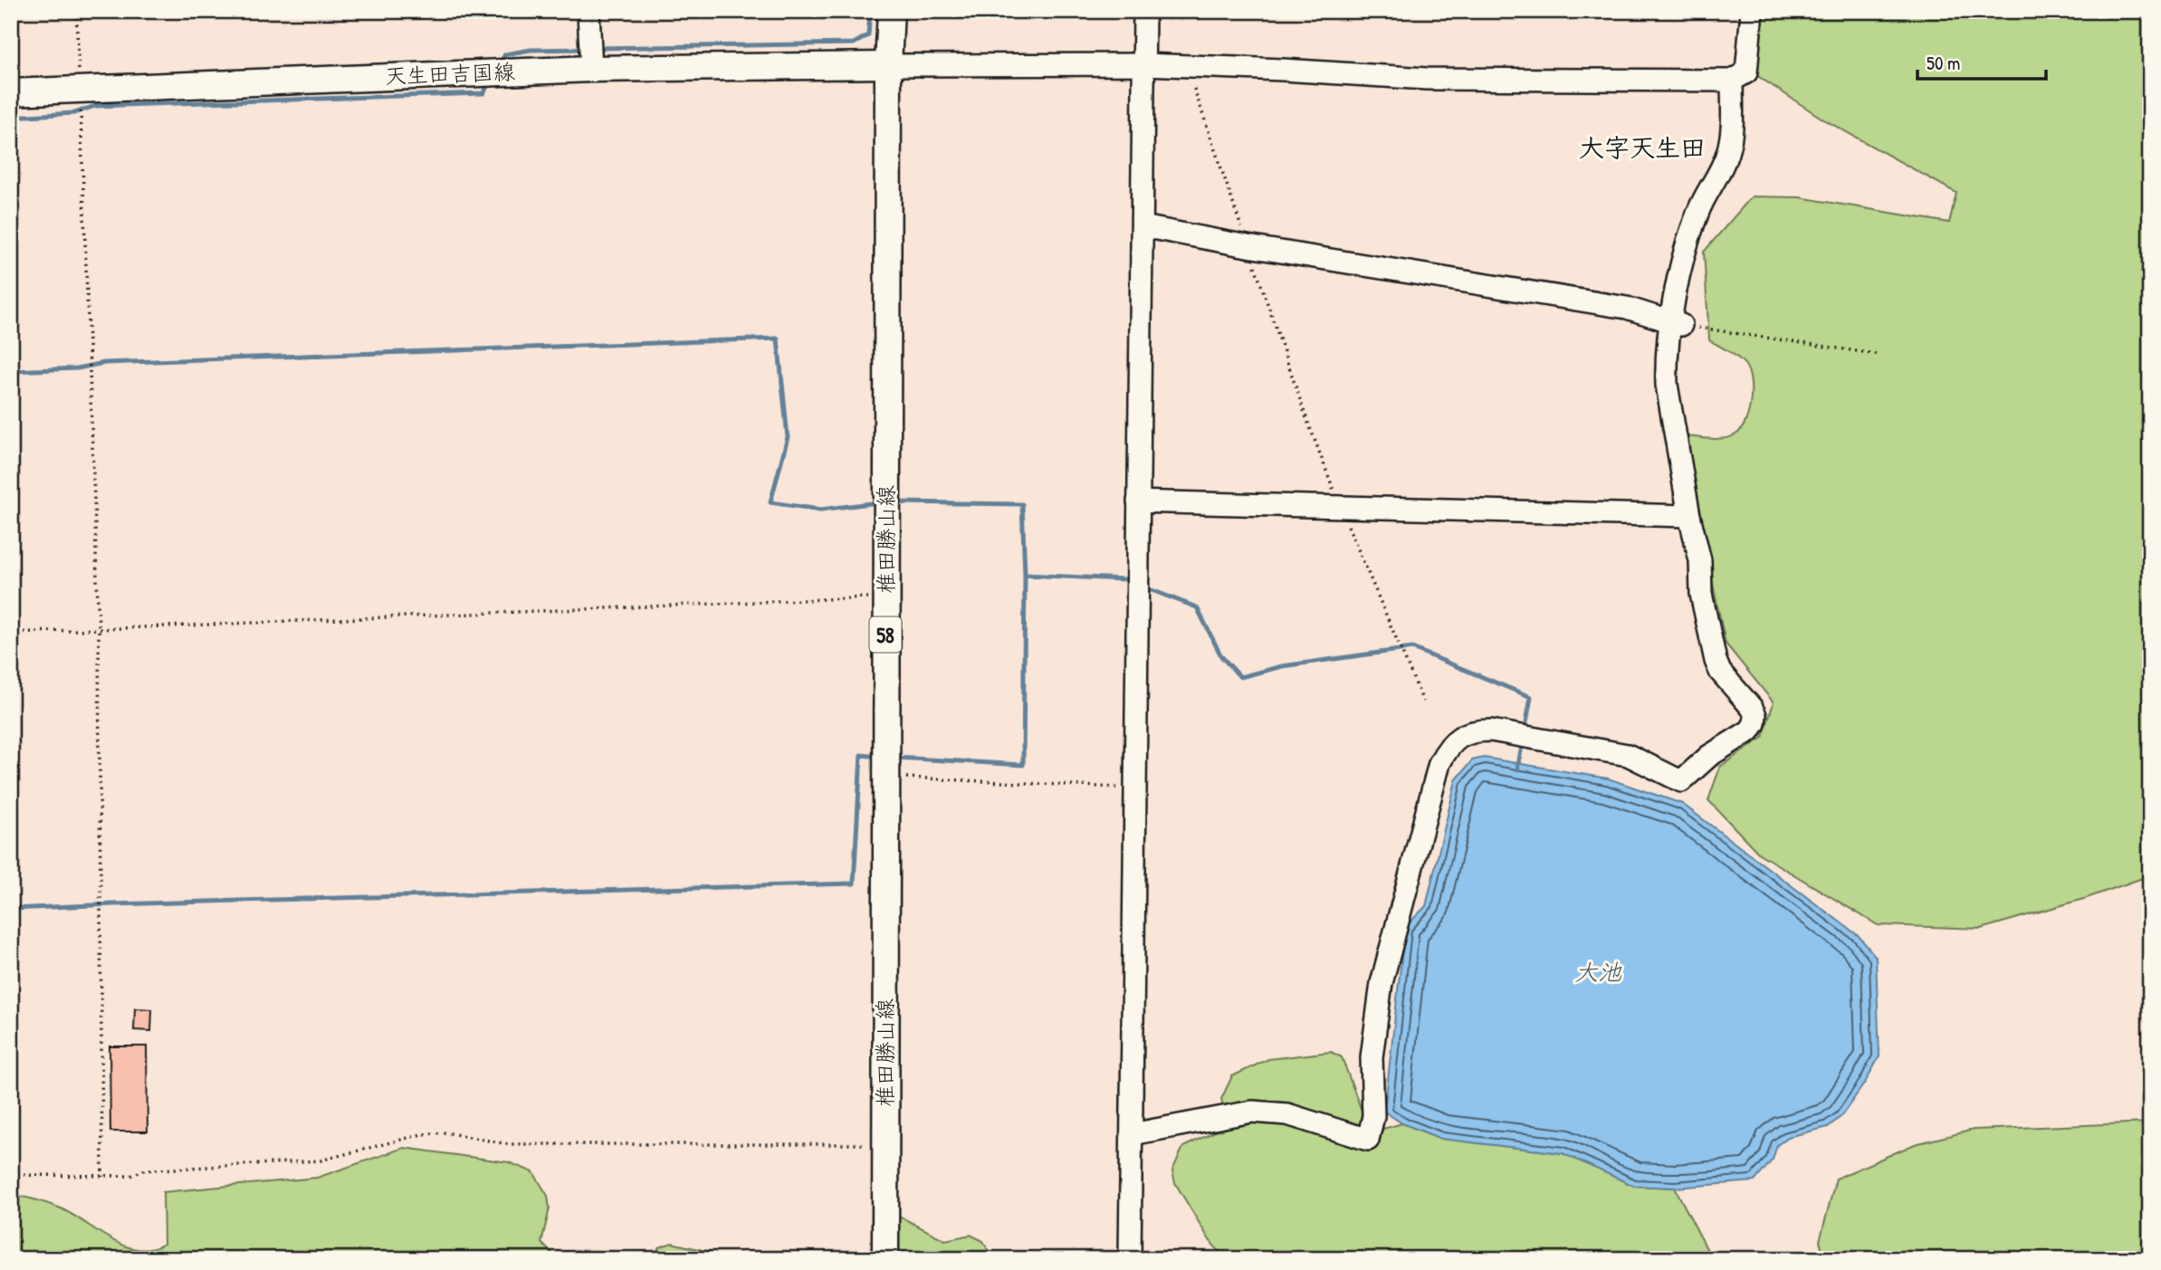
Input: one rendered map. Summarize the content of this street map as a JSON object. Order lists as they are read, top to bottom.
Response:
{
  "streets": {
    "main road": ["天生田吉国線", "椎田勝山線", "58"]
  },
  "crossings": [
    ["天生田吉国線", "椎田勝山線"]
  ],
  "districts": ["大字天生田"],
  "water": ["大池"],
  "scale_bar": "50 m"
}
